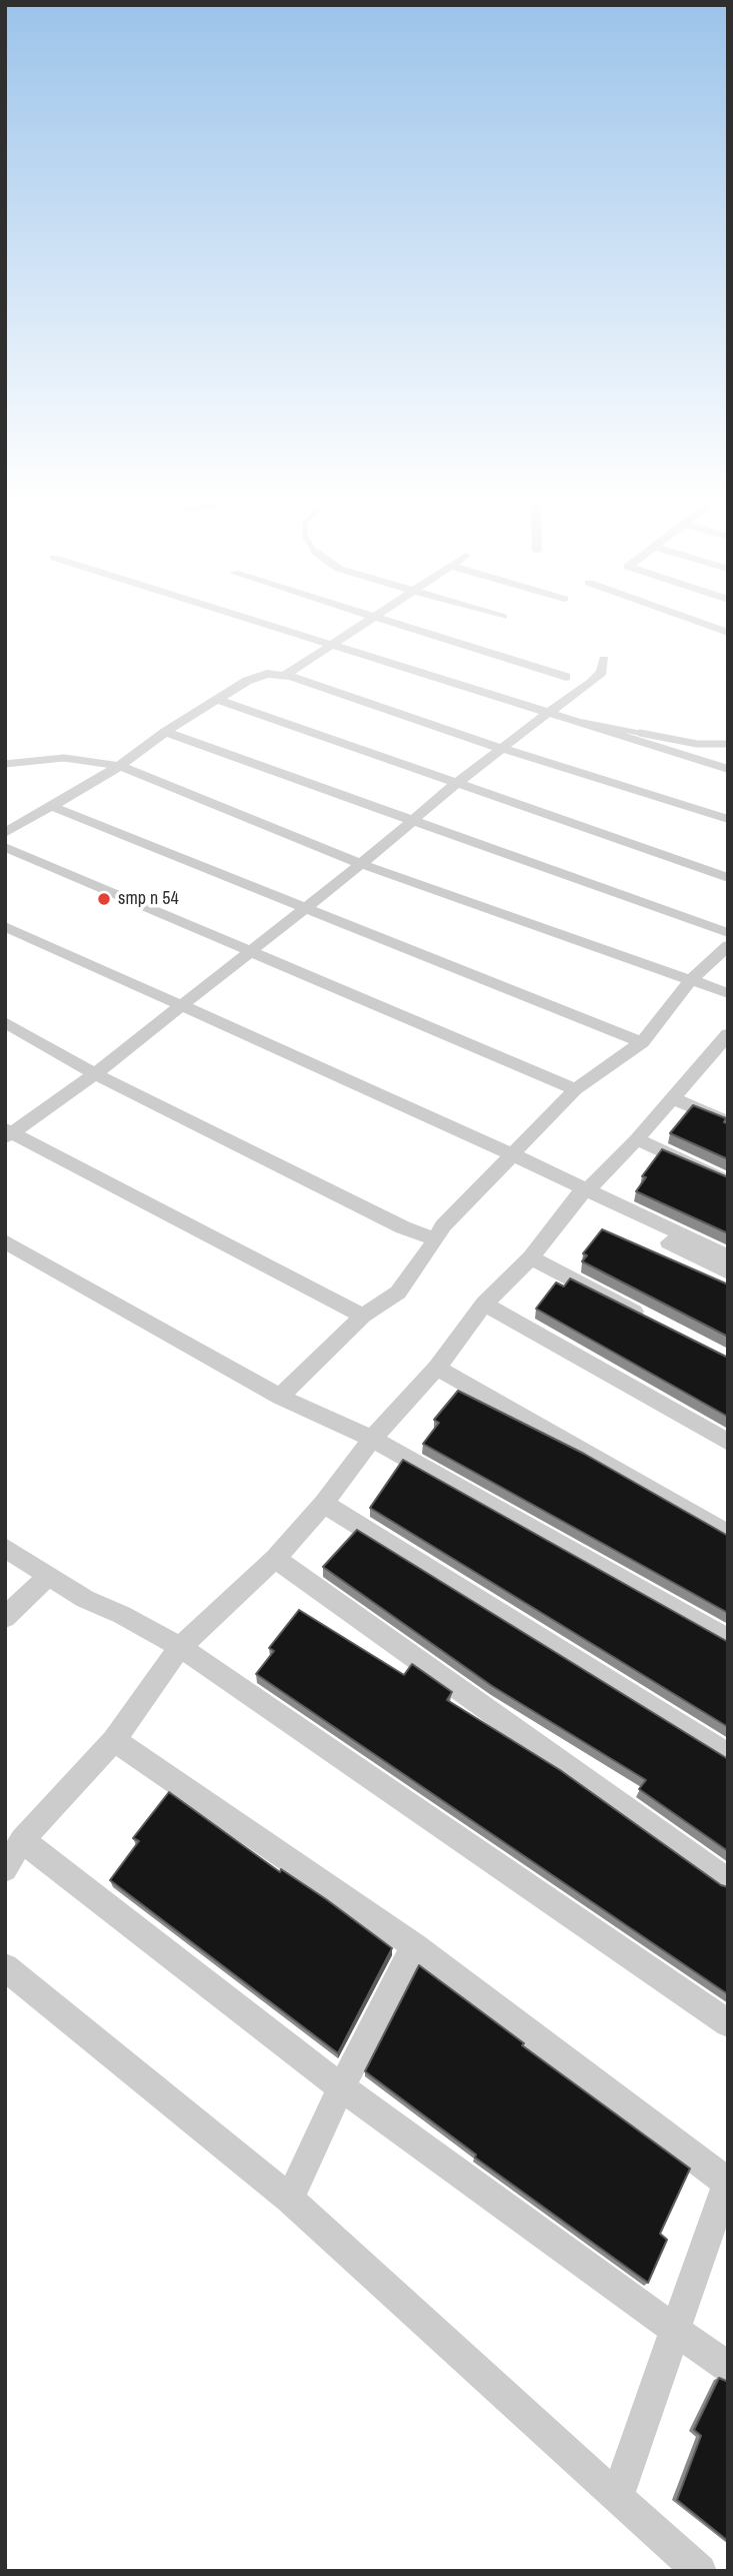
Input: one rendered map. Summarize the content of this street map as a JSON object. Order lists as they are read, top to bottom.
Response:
{
  "places": ["smp n 54"]
}
